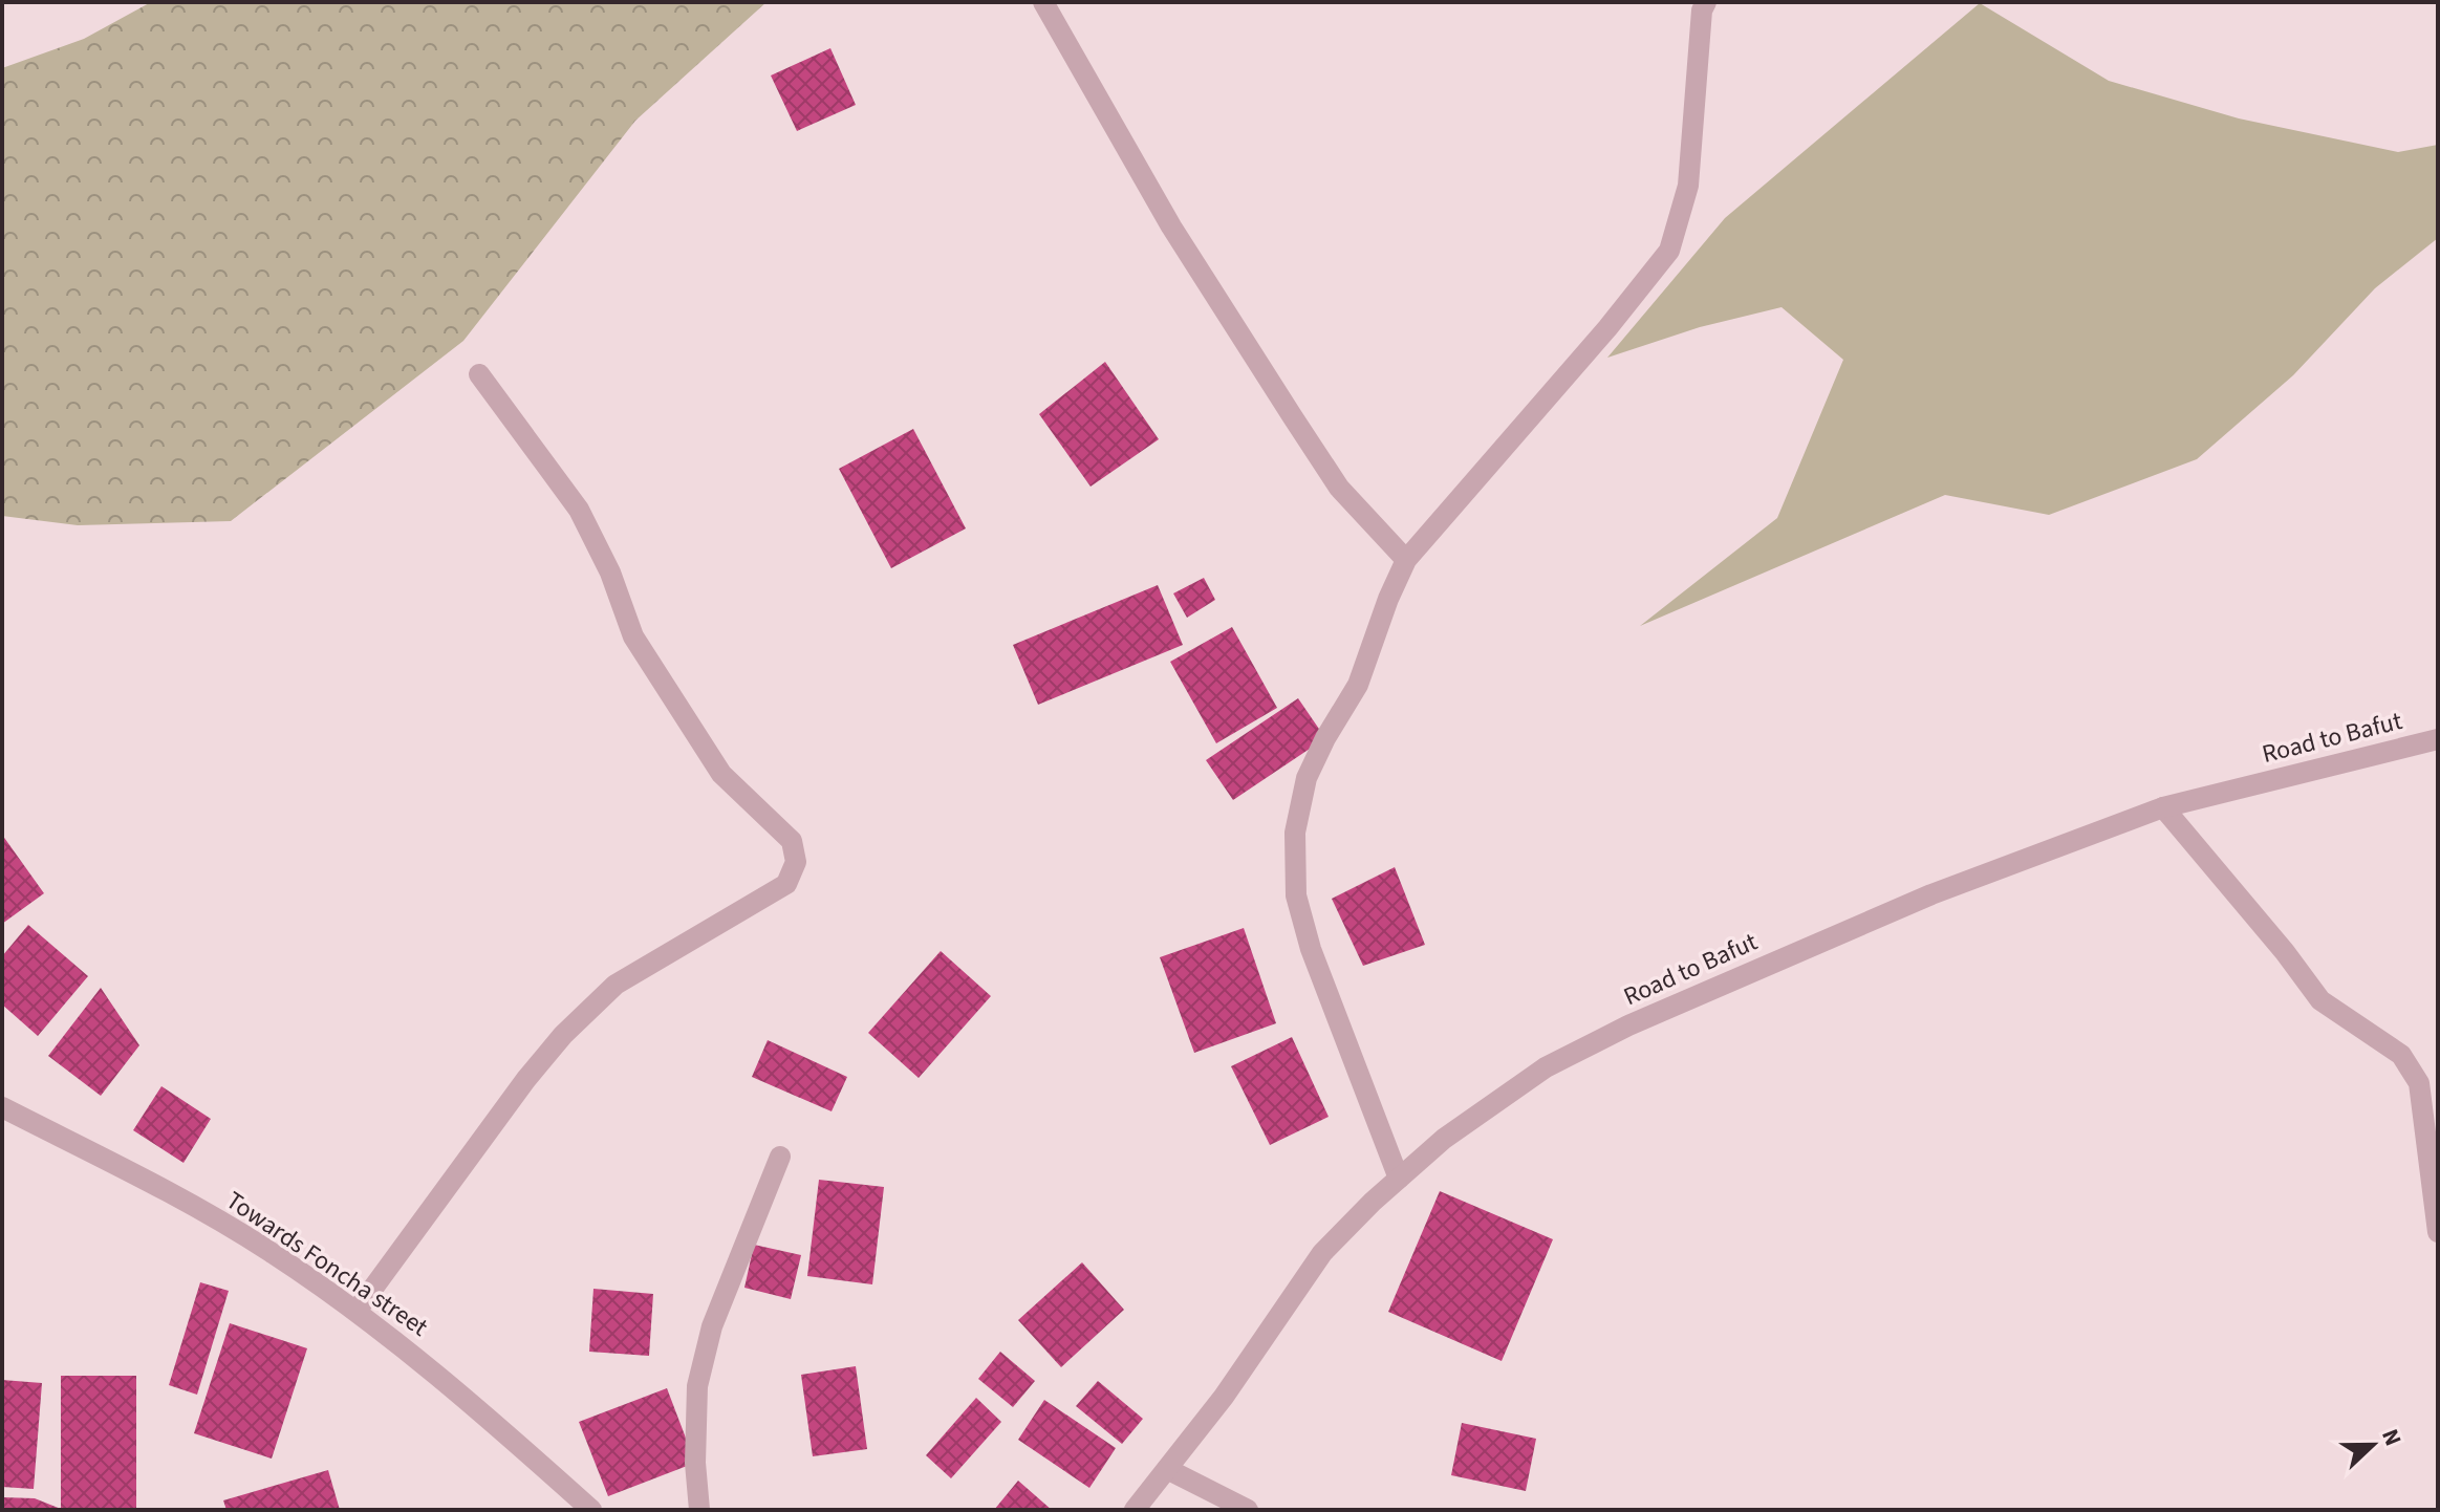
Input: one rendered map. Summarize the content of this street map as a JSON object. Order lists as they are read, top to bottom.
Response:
{
  "streets": {
    "street": ["Road to Bafut", "Towards Foncha street"]
  },
  "north": "right"
}
